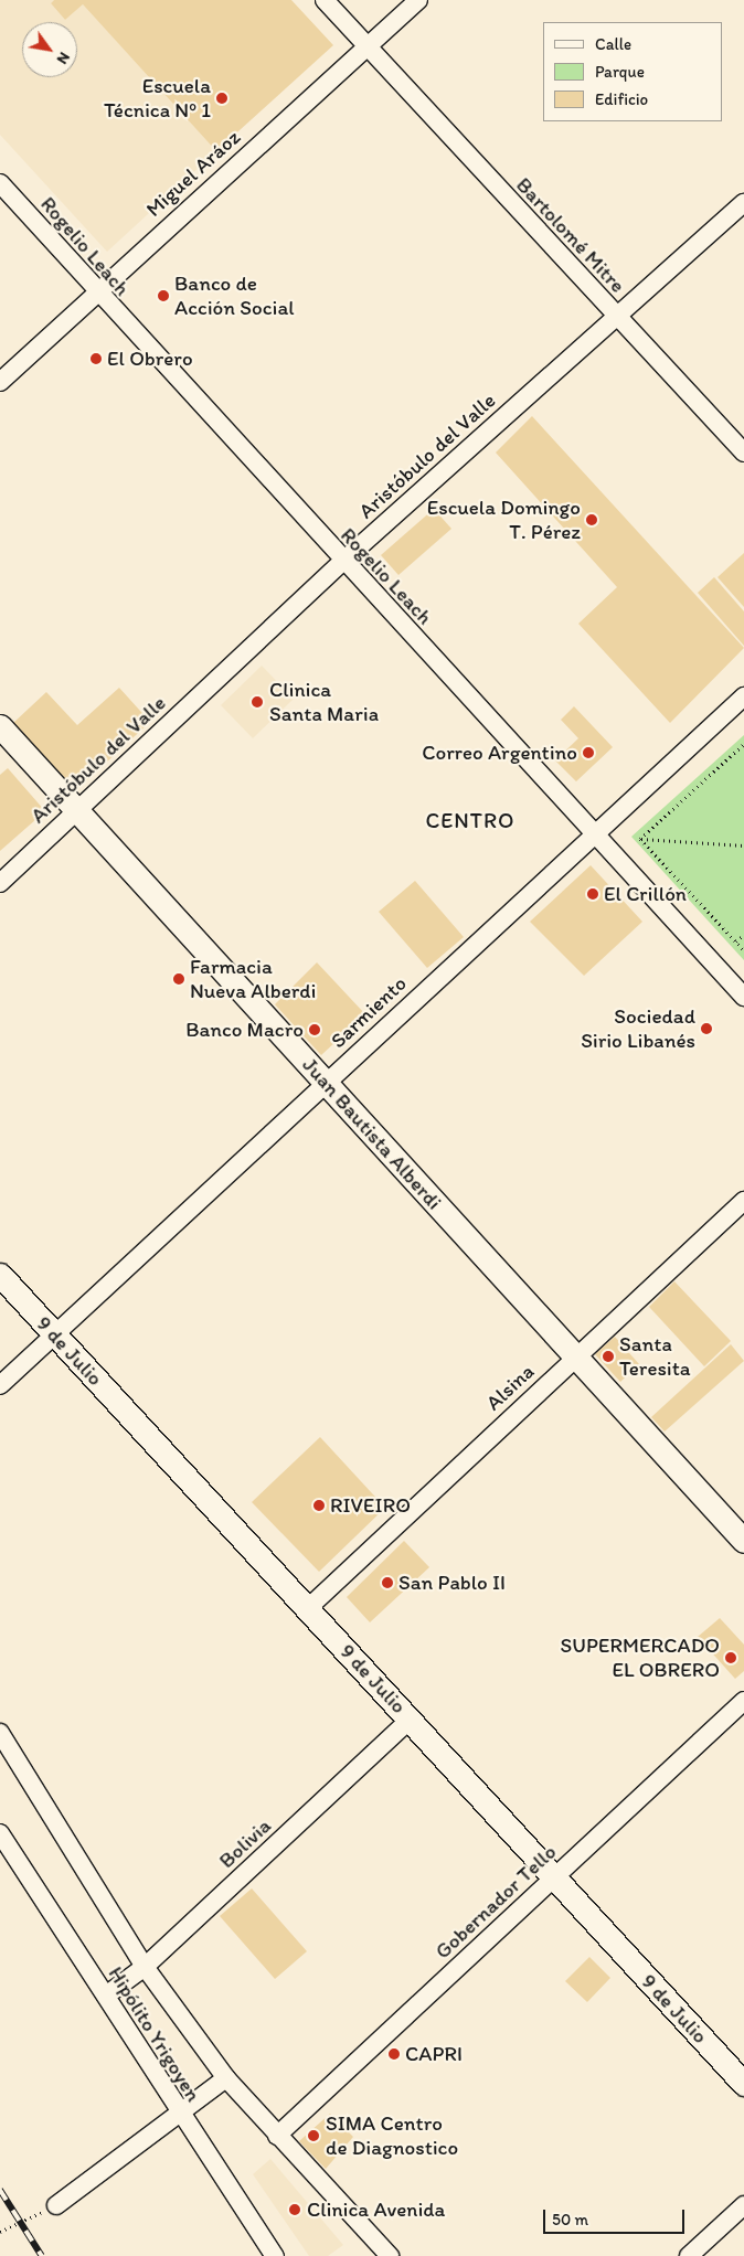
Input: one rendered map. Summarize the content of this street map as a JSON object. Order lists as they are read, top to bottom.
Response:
{
  "streets": {
    "main road": ["Juan Bautista Alberdi", "9 de Julio"],
    "street": [
      "Miguel Aráoz",
      "Bartolomé Mitre",
      "Rogelio Leach",
      "Aristóbulo del Valle",
      "Sarmiento",
      "Alsina",
      "Bolivia",
      "Gobernador Tello",
      "Hipólito Yrigoyen"
    ]
  },
  "crossings": [
    ["Miguel Aráoz", "Bartolomé Mitre"],
    ["Miguel Aráoz", "Rogelio Leach"],
    ["Bartolomé Mitre", "Aristóbulo del Valle"],
    ["Rogelio Leach", "Aristóbulo del Valle"],
    ["Rogelio Leach", "Sarmiento"],
    ["Aristóbulo del Valle", "Juan Bautista Alberdi"],
    ["Sarmiento", "Juan Bautista Alberdi"],
    ["Sarmiento", "9 de Julio"],
    ["Juan Bautista Alberdi", "Alsina"],
    ["9 de Julio", "Alsina"],
    ["9 de Julio", "Bolivia"],
    ["9 de Julio", "Gobernador Tello"],
    ["Bolivia", "Hipólito Yrigoyen"],
    ["Gobernador Tello", "Hipólito Yrigoyen"]
  ],
  "districts": ["CENTRO"],
  "places": [
    "Escuela Técnica Nº 1",
    "Banco de Acción Social",
    "El Obrero",
    "Escuela Domingo T. Pérez",
    "Clinica Santa Maria",
    "Correo Argentino",
    "El Crillón",
    "Farmacia Nueva Alberdi",
    "Sociedad Sirio Libanés",
    "Banco Macro",
    "Santa Teresita",
    "RIVEIRO",
    "San Pablo II",
    "SUPERMERCADO EL OBRERO",
    "CAPRI",
    "SIMA Centro de Diagnostico",
    "Clinica Avenida"
  ],
  "legend": ["Calle", "Parque", "Edificio"],
  "scale_bar": "50 m",
  "north": "bottom right"
}
